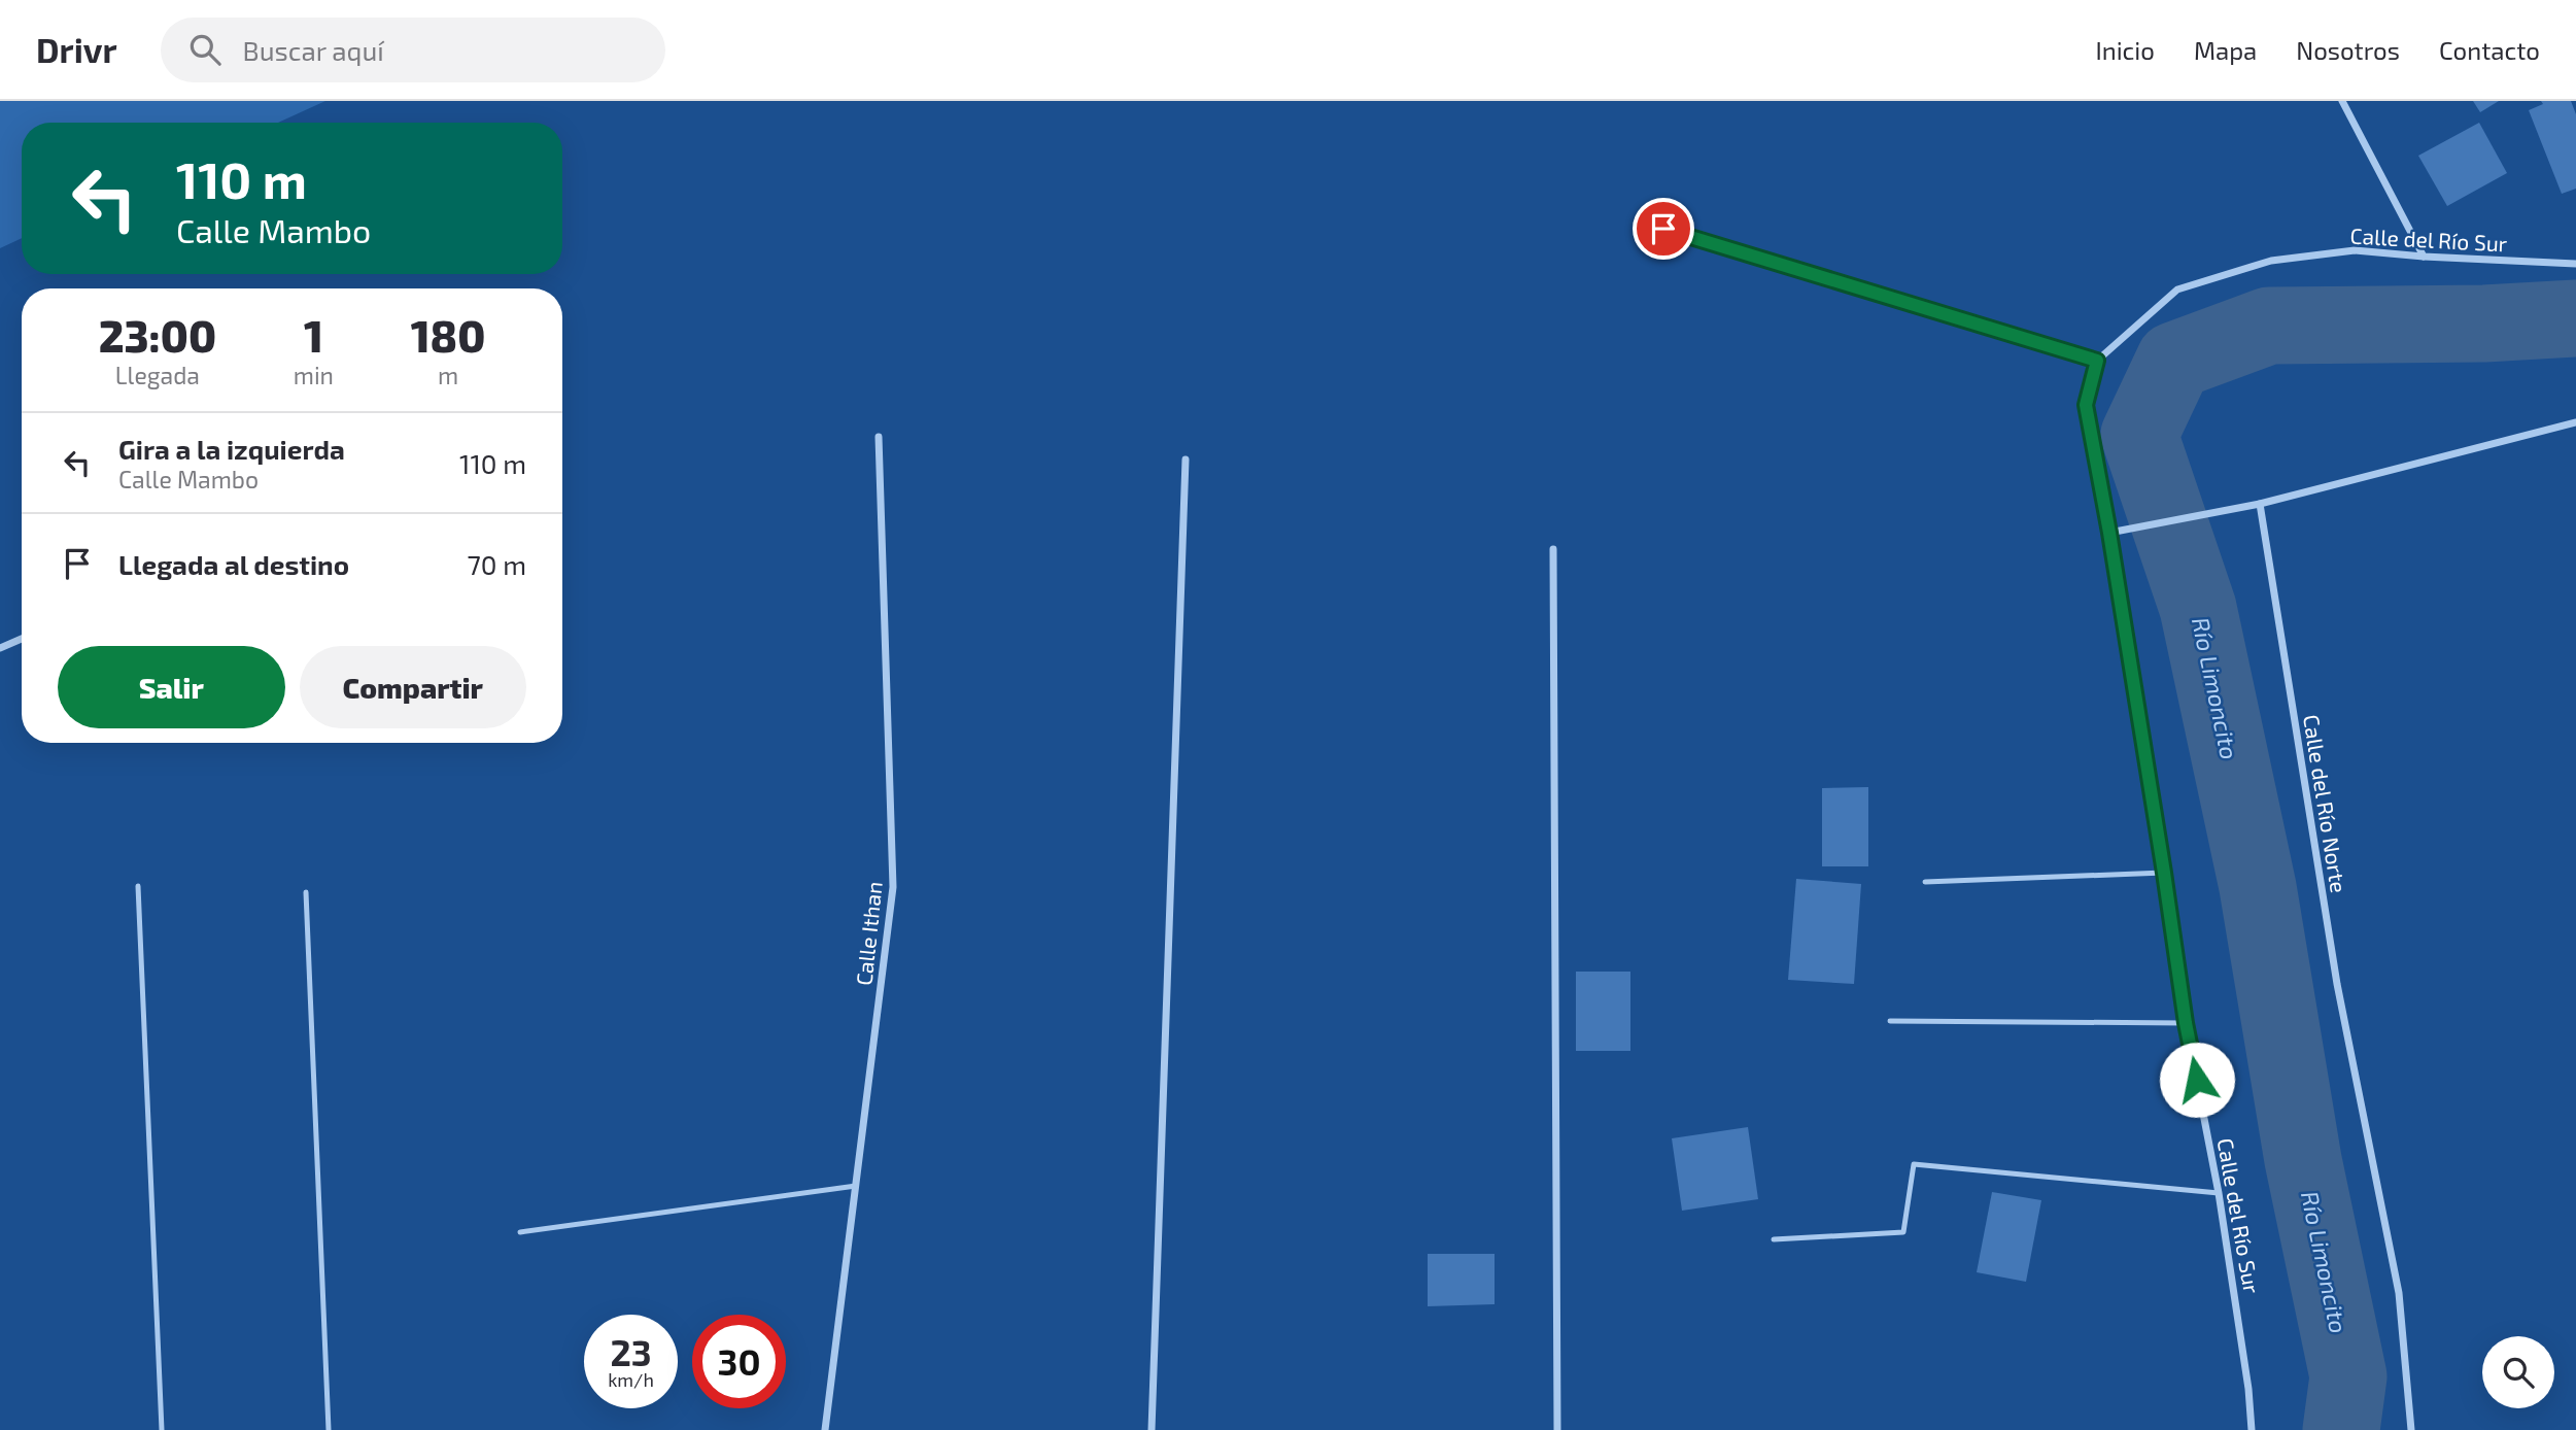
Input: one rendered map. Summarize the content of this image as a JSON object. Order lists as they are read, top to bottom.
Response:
{
  "streets": {
    "street": ["Calle del Río Sur", "Calle del Río Norte", "Calle Ithan"]
  },
  "water": ["Río Limoncito"],
  "page": {
    "header": "Drivr",
    "search": "Buscar aquí",
    "nav": [
      "Inicio",
      "Mapa",
      "Nosotros",
      "Contacto"
    ],
    "turn": ["110 m", "Calle Mambo"],
    "eta": [
      "23:00",
      "Llegada",
      "1",
      "min",
      "180",
      "m"
    ],
    "list": [
      {
        "name": "Gira a la izquierda",
        "note": "Calle Mambo",
        "value": "110 m"
      },
      {
        "name": "Llegada al destino",
        "value": "70 m"
      }
    ],
    "buttons": ["Salir", "Compartir"],
    "speed": "23 km/h",
    "limit": "30"
  }
}
